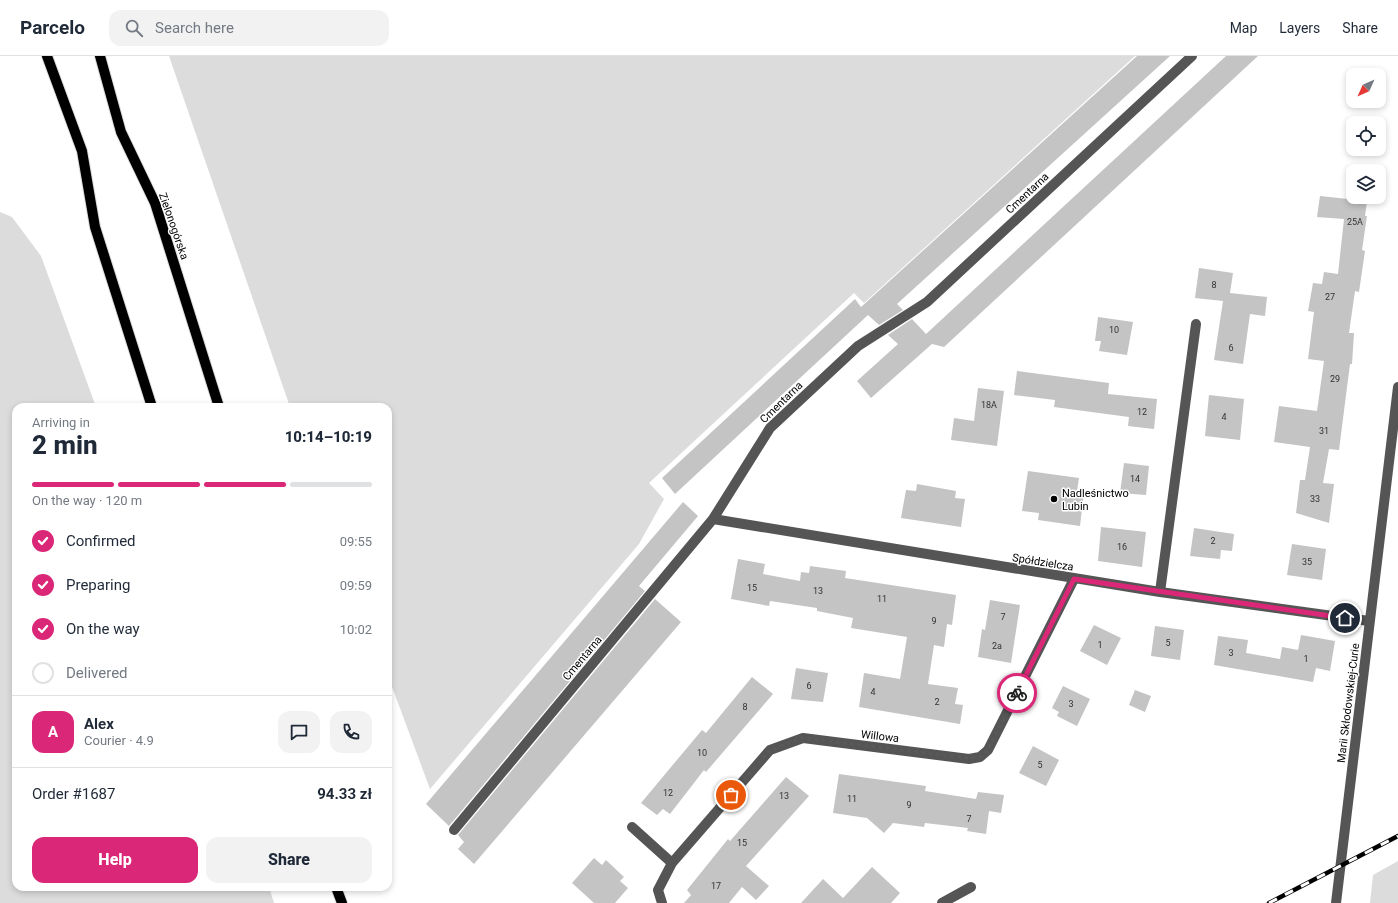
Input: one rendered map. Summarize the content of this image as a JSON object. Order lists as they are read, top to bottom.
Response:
{
  "streets": {
    "main road": ["Zielonogórska"],
    "street": [
      "Cmentarna",
      "Spółdzielcza",
      "Marii Skłodowskiej-Curie",
      "Willowa"
    ]
  },
  "crossings": [
    ["Cmentarna", "Spółdzielcza"],
    ["Spółdzielcza", "Marii Skłodowskiej-Curie"],
    ["Spółdzielcza", "Willowa"]
  ],
  "places": ["Nadleśnictwo Lubin"],
  "house_numbers": [
    "25A",
    "8",
    "27",
    "10",
    "6",
    "29",
    "18A",
    "12",
    "4",
    "31",
    "14",
    "33",
    "2",
    "16",
    "35",
    "15",
    "13",
    "11",
    "7",
    "9",
    "5",
    "1",
    "2a",
    "3",
    "1",
    "6",
    "4",
    "2",
    "3",
    "8",
    "10",
    "5",
    "12",
    "13",
    "11",
    "9",
    "7",
    "15",
    "17"
  ],
  "north": "bottom left",
  "page": {
    "header": "Parcelo",
    "search": "Search here",
    "nav": ["Map", "Layers", "Share"],
    "heading": ["2 min", "Arriving in", "10:14–10:19"],
    "panel": [
      "Alex",
      "Courier · 4.9",
      "Order #1687",
      "94.33 zł"
    ],
    "bar": "On the way · 120 m",
    "list": [
      ["Confirmed", "09:55"],
      ["Preparing", "09:59"],
      ["On the way", "10:02"],
      "Delivered"
    ],
    "round": "A",
    "buttons": ["Help", "Share"]
  }
}
